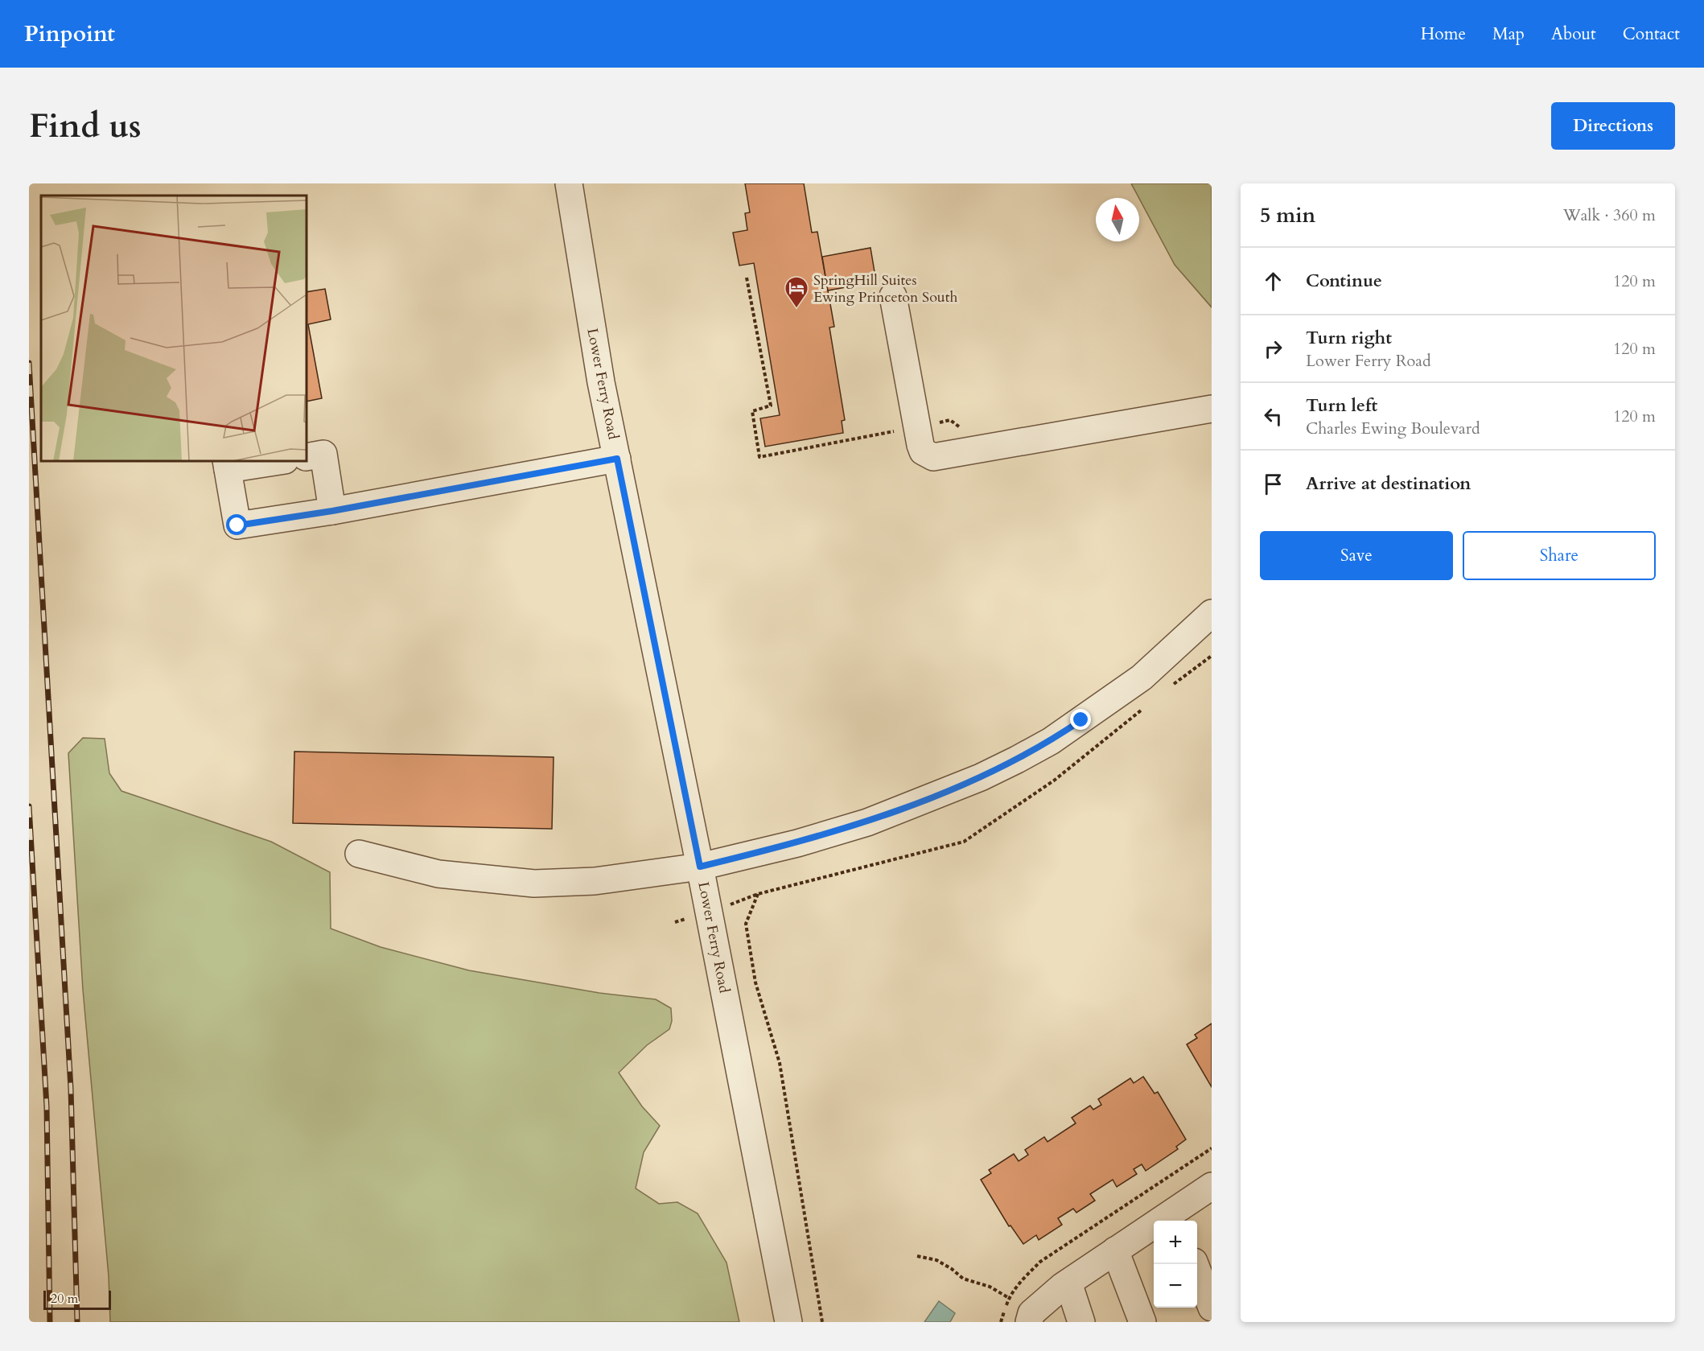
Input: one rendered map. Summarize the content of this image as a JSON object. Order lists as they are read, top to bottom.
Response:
{
  "streets": {
    "street": ["Lower Ferry Road"]
  },
  "places": {
    "hotel": ["SpringHill Suites Ewing Princeton South"]
  },
  "scale_bar": "20 m",
  "north": "top",
  "page": {
    "header": "Pinpoint",
    "nav": [
      "Home",
      "Map",
      "About",
      "Contact"
    ],
    "buttons": [
      "Directions",
      ["Save", "Share"]
    ],
    "title": "Find us",
    "heading": ["5 min", "Walk · 360 m"],
    "list": [
      ["Continue", "120 m"],
      ["Turn right", "Lower Ferry Road", "120 m"],
      ["Turn left", "Charles Ewing Boulevard", "120 m"],
      "Arrive at destination"
    ],
    "map_buttons": ["+", "−"],
    "scale": "20 m"
  }
}
